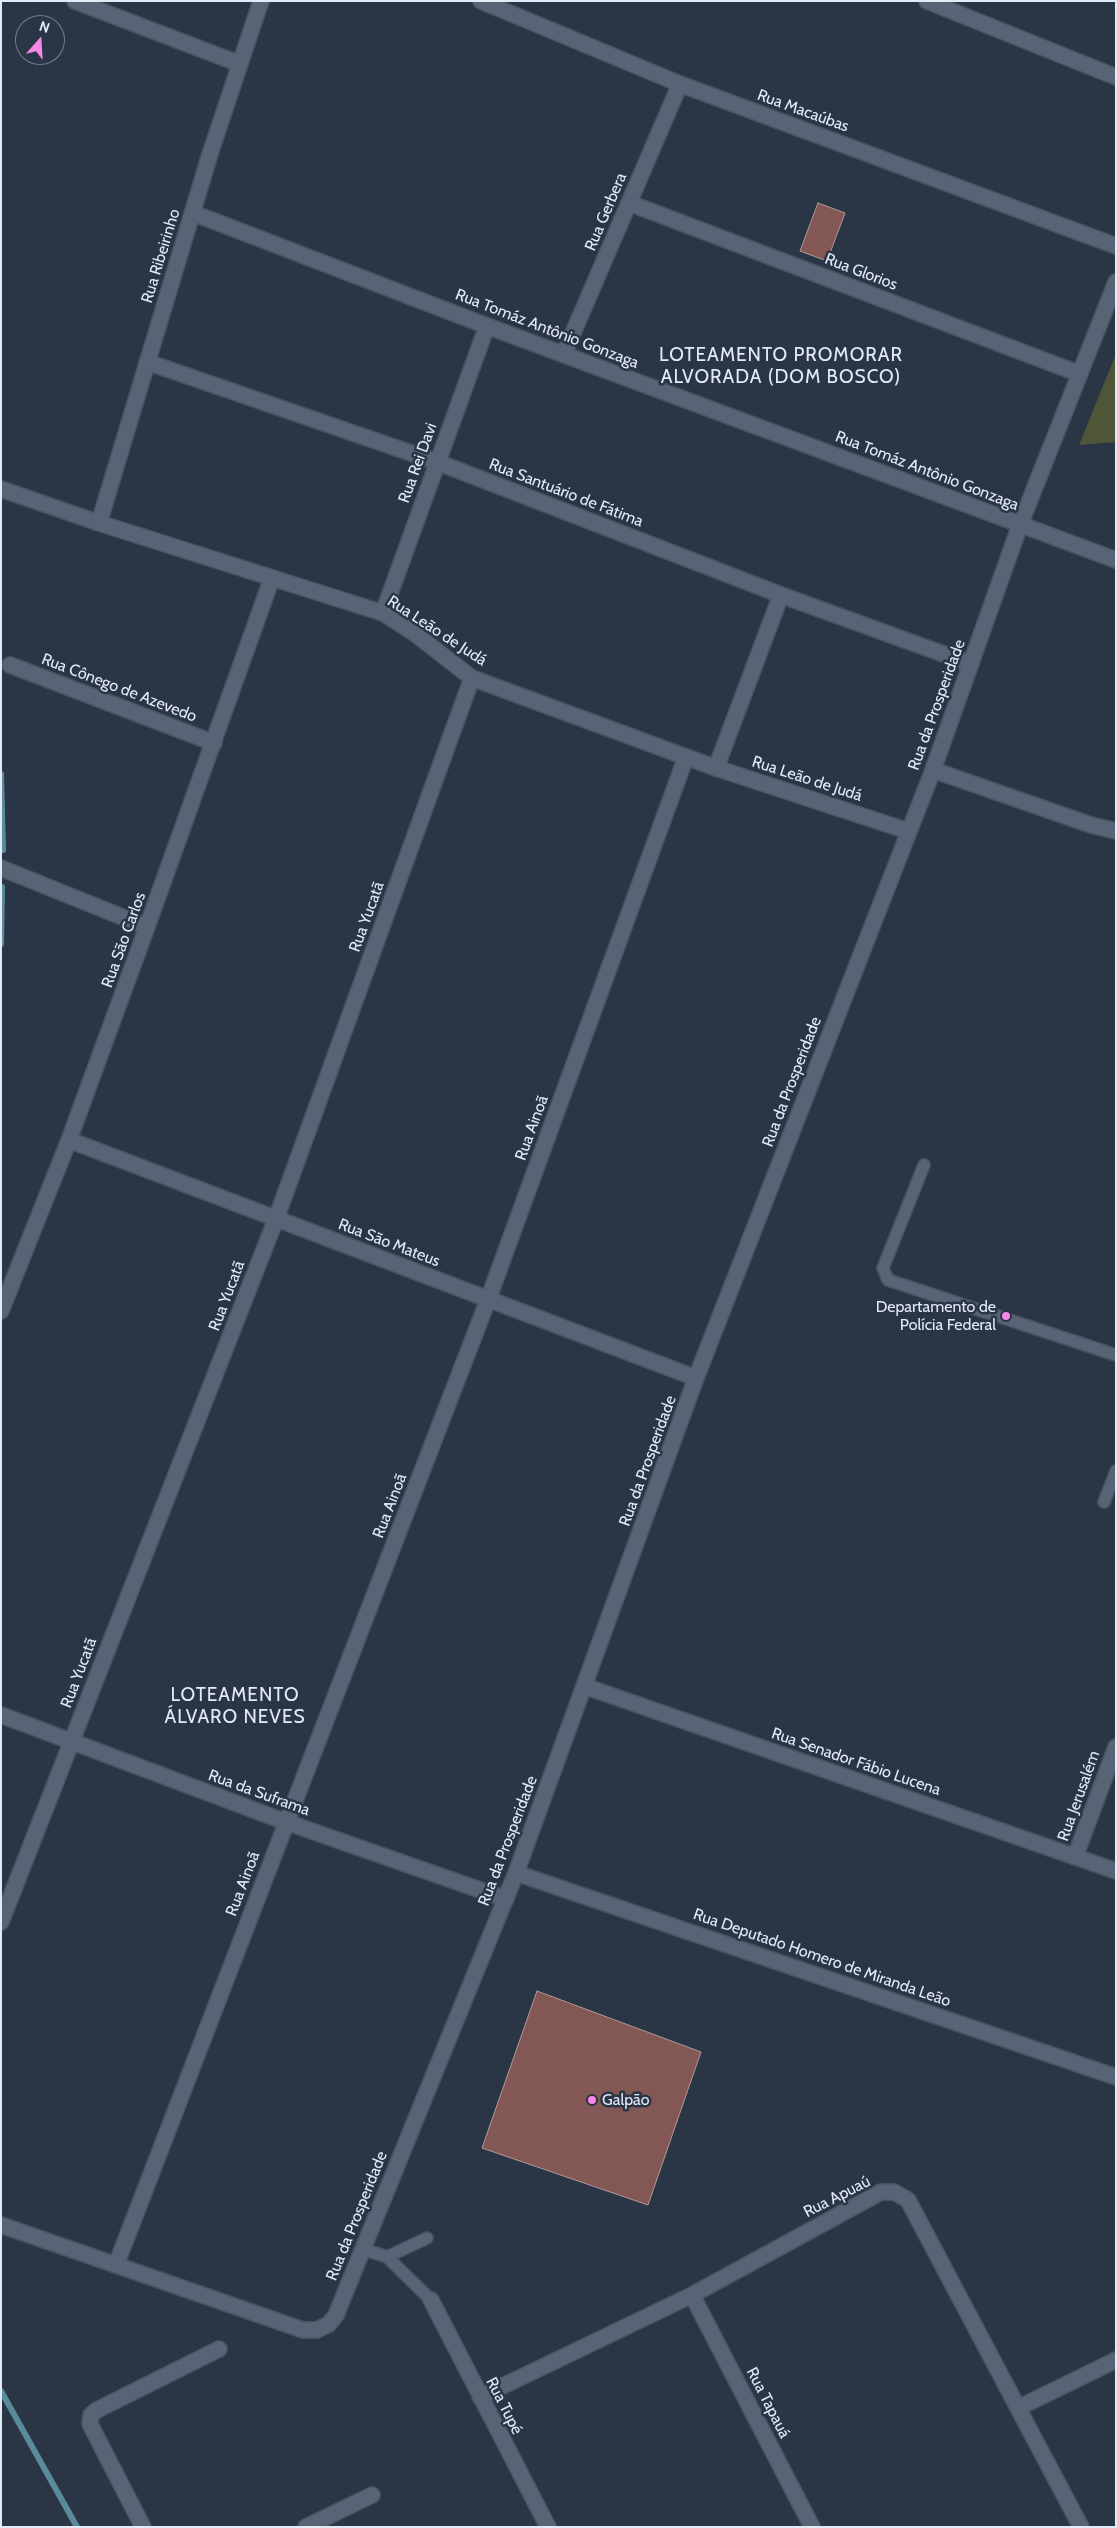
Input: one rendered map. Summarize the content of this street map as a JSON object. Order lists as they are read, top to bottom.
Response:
{
  "streets": {
    "street": [
      "Rua Macaúbas",
      "Rua Gerbera",
      "Rua Ribeirinho",
      "Rua Glorios",
      "Rua Tomáz Antônio Gonzaga",
      "Rua Rei Davi",
      "Rua Santuário de Fátima",
      "Rua Leão de Judá",
      "Rua Cônego de Azevedo",
      "Rua da Prosperidade",
      "Rua Yucatã",
      "Rua São Carlos",
      "Rua Ainoã",
      "Rua São Mateus",
      "Rua Senador Fábio Lucena",
      "Rua da Suframa",
      "Rua Jerusalém",
      "Rua Deputado Homero de Miranda Leão",
      "Rua Apuaú",
      "Rua Tapauá",
      "Rua Tupé"
    ]
  },
  "crossings": [
    ["Rua Macaúbas", "Rua Gerbera"],
    ["Rua Gerbera", "Rua Glorios"],
    ["Rua Gerbera", "Rua Tomáz Antônio Gonzaga"],
    ["Rua Ribeirinho", "Rua Tomáz Antônio Gonzaga"],
    ["Rua Ribeirinho", "Rua Santuário de Fátima"],
    ["Rua Ribeirinho", "Rua Leão de Judá"],
    ["Rua Glorios", "Rua da Prosperidade"],
    ["Rua Tomáz Antônio Gonzaga", "Rua Rei Davi"],
    ["Rua Tomáz Antônio Gonzaga", "Rua da Prosperidade"],
    ["Rua Rei Davi", "Rua Santuário de Fátima"],
    ["Rua Rei Davi", "Rua Leão de Judá"],
    ["Rua Santuário de Fátima", "Rua da Prosperidade"],
    ["Rua Leão de Judá", "Rua da Prosperidade"],
    ["Rua Leão de Judá", "Rua Yucatã"],
    ["Rua Leão de Judá", "Rua São Carlos"],
    ["Rua Leão de Judá", "Rua Ainoã"],
    ["Rua Cônego de Azevedo", "Rua São Carlos"],
    ["Rua da Prosperidade", "Rua Ainoã"],
    ["Rua da Prosperidade", "Rua São Mateus"],
    ["Rua da Prosperidade", "Rua Senador Fábio Lucena"],
    ["Rua da Prosperidade", "Rua da Suframa"],
    ["Rua da Prosperidade", "Rua Deputado Homero de Miranda Leão"],
    ["Rua Yucatã", "Rua São Mateus"],
    ["Rua Yucatã", "Rua da Suframa"],
    ["Rua São Carlos", "Rua São Mateus"],
    ["Rua Ainoã", "Rua São Mateus"],
    ["Rua Ainoã", "Rua da Suframa"],
    ["Rua Senador Fábio Lucena", "Rua Jerusalém"],
    ["Rua Apuaú", "Rua Tapauá"],
    ["Rua Apuaú", "Rua Tupé"]
  ],
  "districts": ["LOTEAMENTO PROMORAR ALVORADA (DOM BOSCO)", "LOTEAMENTO ÁLVARO NEVES"],
  "places": ["Departamento de Polícia Federal", "Galpão"],
  "north": "top"
}
